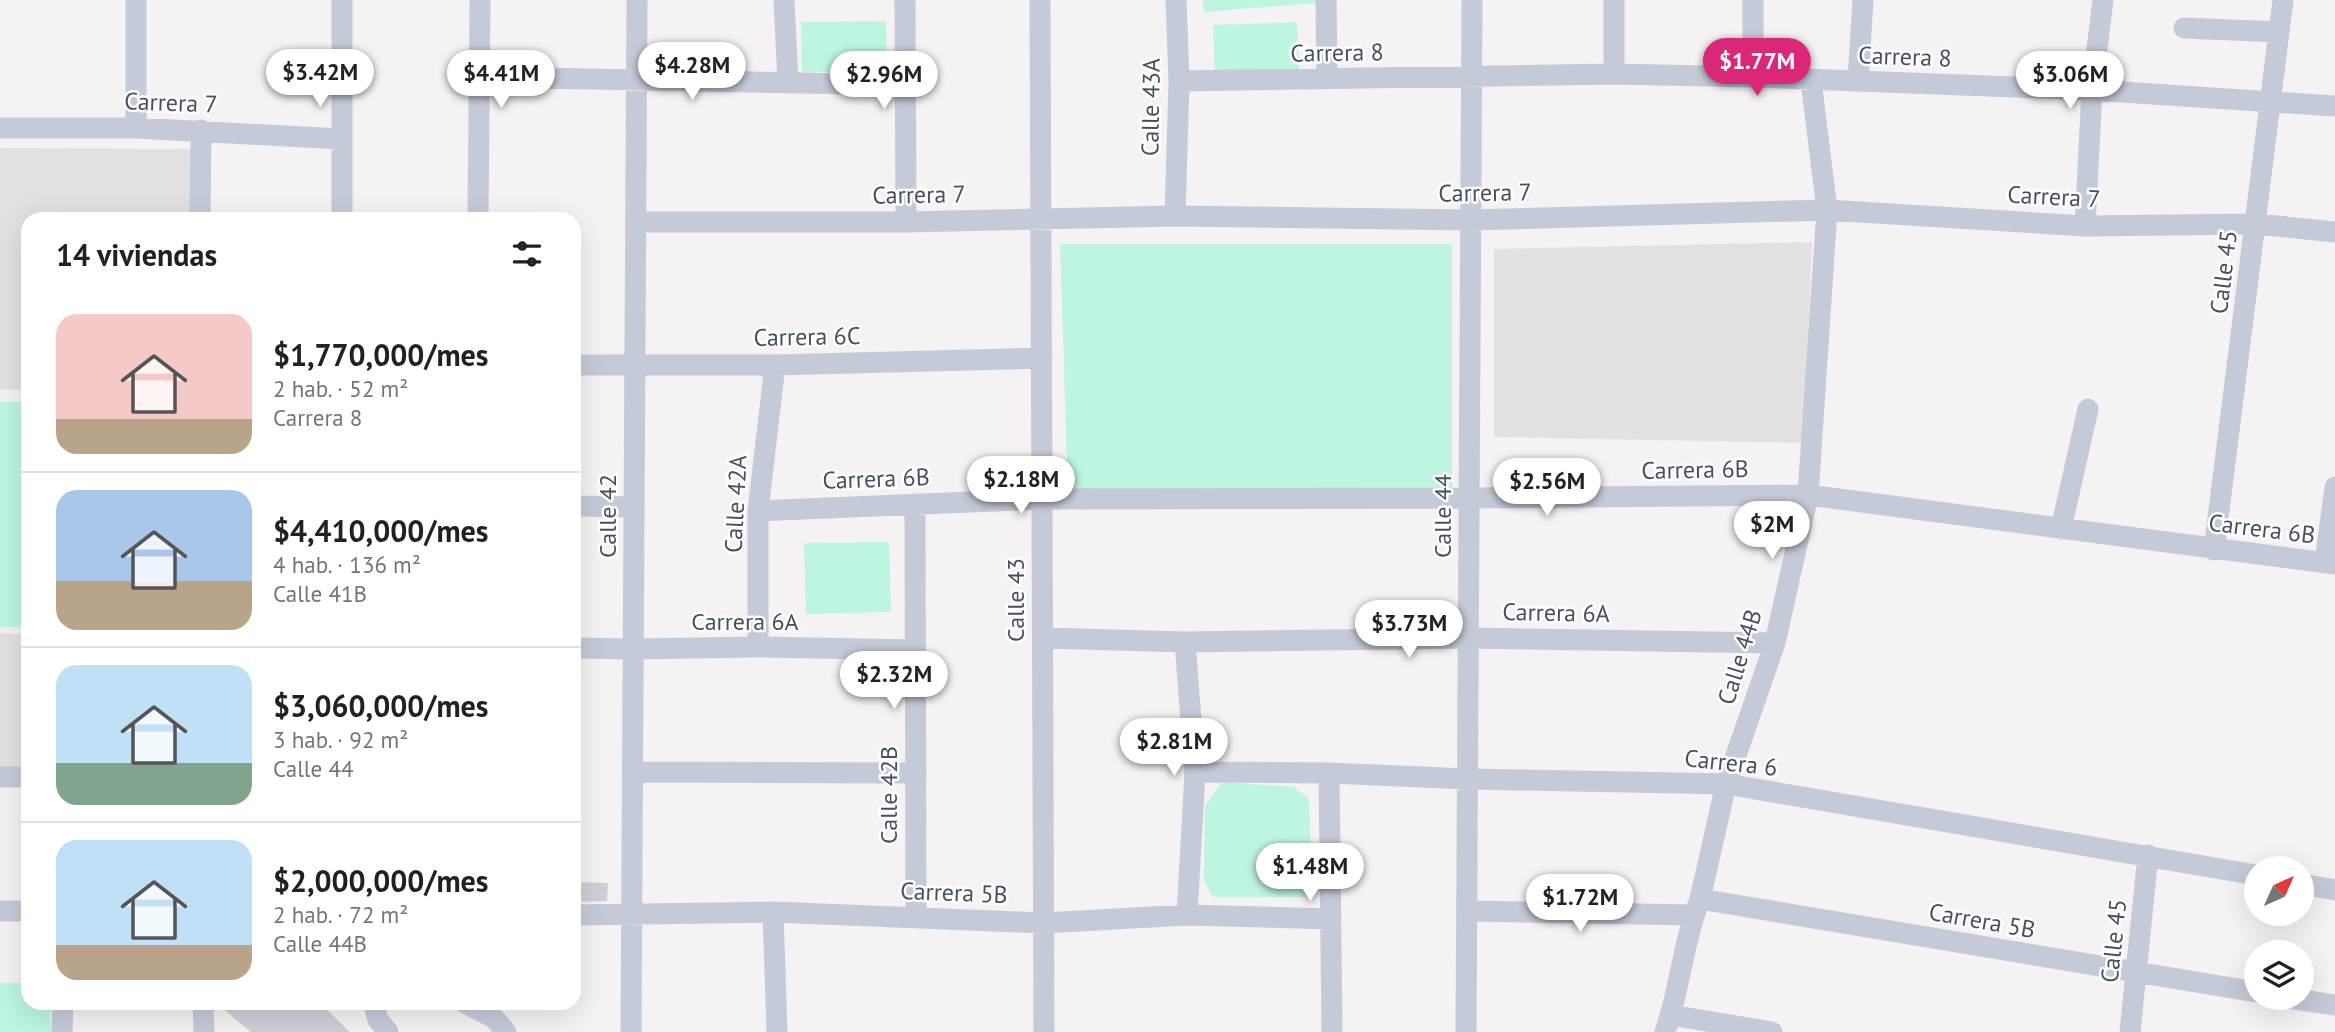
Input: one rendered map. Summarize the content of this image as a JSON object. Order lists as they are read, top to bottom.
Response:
{
  "streets": {
    "street": [
      "Carrera 8",
      "Carrera 7",
      "Calle 43A",
      "Calle 45",
      "Carrera 6C",
      "Carrera 6B",
      "Calle 42A",
      "Calle 42",
      "Calle 44",
      "Calle 43",
      "Carrera 6A",
      "Calle 44B",
      "Carrera 6",
      "Calle 42B",
      "Carrera 5B"
    ]
  },
  "crossings": [
    ["Carrera 8", "Calle 43A"],
    ["Carrera 8", "Calle 45"],
    ["Carrera 8", "Calle 44"],
    ["Carrera 8", "Calle 44B"],
    ["Carrera 7", "Calle 43A"],
    ["Carrera 7", "Calle 45"],
    ["Carrera 7", "Calle 42"],
    ["Carrera 7", "Calle 44"],
    ["Carrera 7", "Calle 43"],
    ["Carrera 7", "Calle 44B"],
    ["Calle 45", "Carrera 6B"],
    ["Calle 45", "Carrera 6"],
    ["Calle 45", "Carrera 5B"],
    ["Carrera 6C", "Calle 42A"],
    ["Carrera 6C", "Calle 42"],
    ["Carrera 6C", "Calle 43"],
    ["Carrera 6B", "Calle 42A"],
    ["Carrera 6B", "Calle 44"],
    ["Carrera 6B", "Calle 43"],
    ["Carrera 6B", "Calle 44B"],
    ["Carrera 6B", "Calle 42B"],
    ["Calle 42A", "Carrera 6A"],
    ["Calle 42", "Carrera 6A"],
    ["Calle 42", "Carrera 5B"],
    ["Calle 44", "Carrera 6A"],
    ["Calle 44", "Carrera 6"],
    ["Calle 44", "Carrera 5B"],
    ["Calle 43", "Carrera 6A"],
    ["Calle 43", "Carrera 5B"],
    ["Carrera 6A", "Calle 44B"],
    ["Carrera 6A", "Calle 42B"],
    ["Calle 44B", "Carrera 6"],
    ["Calle 44B", "Carrera 5B"],
    ["Calle 42B", "Carrera 5B"]
  ],
  "north": "top right",
  "page": {
    "price": [
      "$1.77M",
      "$4.28M",
      "$3.42M",
      "$4.41M",
      "$2.96M",
      "$3.06M",
      "$2.18M",
      "$2.56M",
      "$2M",
      "$3.73M",
      "$2.32M",
      "$2.81M",
      "$1.48M",
      "$1.72M"
    ],
    "heading": "14 viviendas",
    "list": [
      {
        "name": "$1,770,000/mes",
        "note": "2 hab. · 52 m² · Carrera 8"
      },
      {
        "name": "$4,410,000/mes",
        "note": "4 hab. · 136 m² · Calle 41B"
      },
      {
        "name": "$3,060,000/mes",
        "note": "3 hab. · 92 m² · Calle 44"
      },
      {
        "name": "$2,000,000/mes",
        "note": "2 hab. · 72 m² · Calle 44B"
      }
    ]
  }
}
